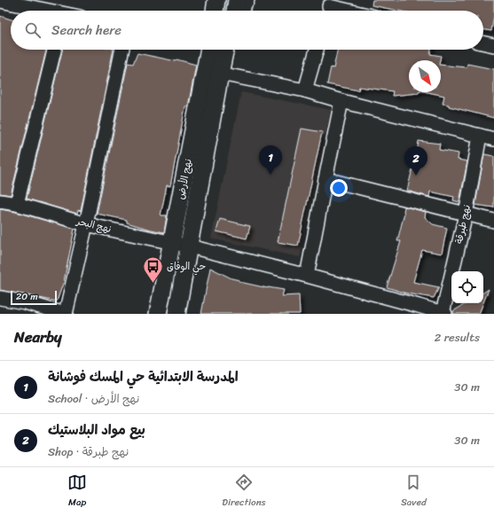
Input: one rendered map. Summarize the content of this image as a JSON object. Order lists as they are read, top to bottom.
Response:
{
  "streets": {
    "street": ["نهج الأرض", "نهج طبرقة", "نهج البحر"]
  },
  "crossings": [
    ["نهج الأرض", "نهج البحر"],
    ["نهج طبرقة", "نهج البحر"]
  ],
  "places": {
    "bus stop": ["حي الوفاق"]
  },
  "scale_bar": "20 m",
  "north": "bottom right",
  "page": {
    "search": "Search here",
    "pins": ["1", "2"],
    "scale": "20 m",
    "heading": ["Nearby", "2 results"],
    "list": [
      {
        "mark": "1",
        "name": "المدرسة الابتدائية حي المسك فوشانة",
        "note": "School · نهج الأرض",
        "value": "30 m"
      },
      {
        "mark": "2",
        "name": "بيع مواد البلاستيك",
        "note": "Shop · نهج طبرقة",
        "value": "30 m"
      }
    ],
    "nav": ["Map", "Directions", "Saved"]
  }
}
